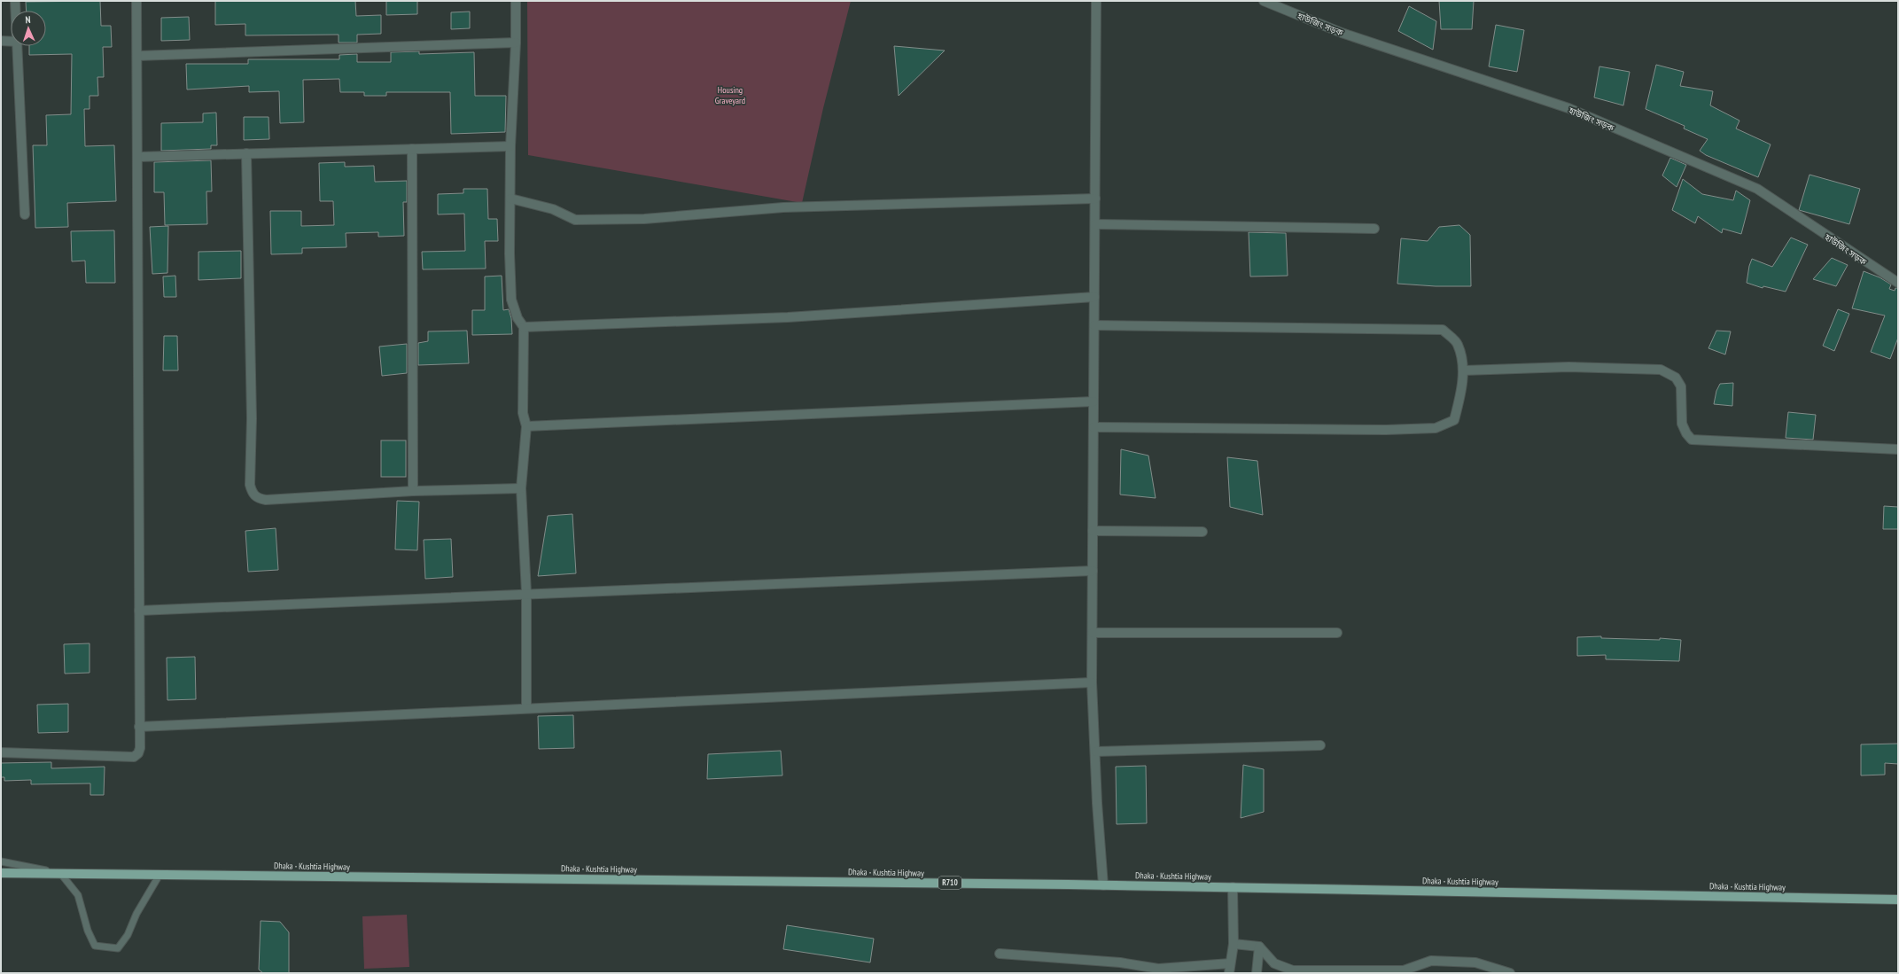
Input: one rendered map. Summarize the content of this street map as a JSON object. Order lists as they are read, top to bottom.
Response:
{
  "streets": {
    "main road": ["Dhaka - Kushtia Highway", "R710"],
    "street": ["হাউজিং সড়ক"]
  },
  "parks": ["Housing Graveyard"],
  "north": "top"
}
